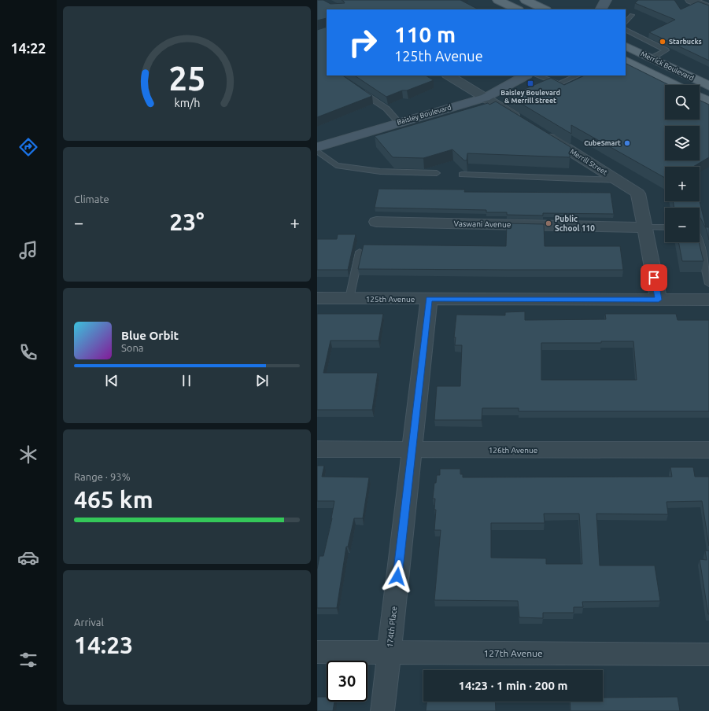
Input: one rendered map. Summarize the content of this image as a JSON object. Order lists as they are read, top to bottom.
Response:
{
  "streets": {
    "main road": ["Merrick Boulevard", "Baisley Boulevard"],
    "street": [
      "Merrill Street",
      "Vaswani Avenue",
      "125th Avenue",
      "126th Avenue",
      "174th Place",
      "127th Avenue"
    ]
  },
  "crossings": [
    ["Merrill Street", "Vaswani Avenue"],
    ["Merrill Street", "125th Avenue"],
    ["125th Avenue", "174th Place"],
    ["126th Avenue", "174th Place"],
    ["174th Place", "127th Avenue"]
  ],
  "places": {
    "other": ["Starbucks", "CubeSmart", "Public School 110"],
    "transit": ["Baisley Boulevard & Merrill Street"]
  },
  "page": {
    "tabs": "14:22",
    "turn": ["110 m", "125th Avenue"],
    "map_buttons": ["+", "−"],
    "tile": [
      "Climate",
      ["Range · 93%", "465 km"],
      ["Arrival", "14:23"]
    ],
    "heat": ["−", "23°", "+"],
    "song": ["Blue Orbit", "Sona"],
    "limit": "30",
    "trip": "14:23 · 1 min · 200 m",
    "gauge": ["25", "km/h"]
  }
}
